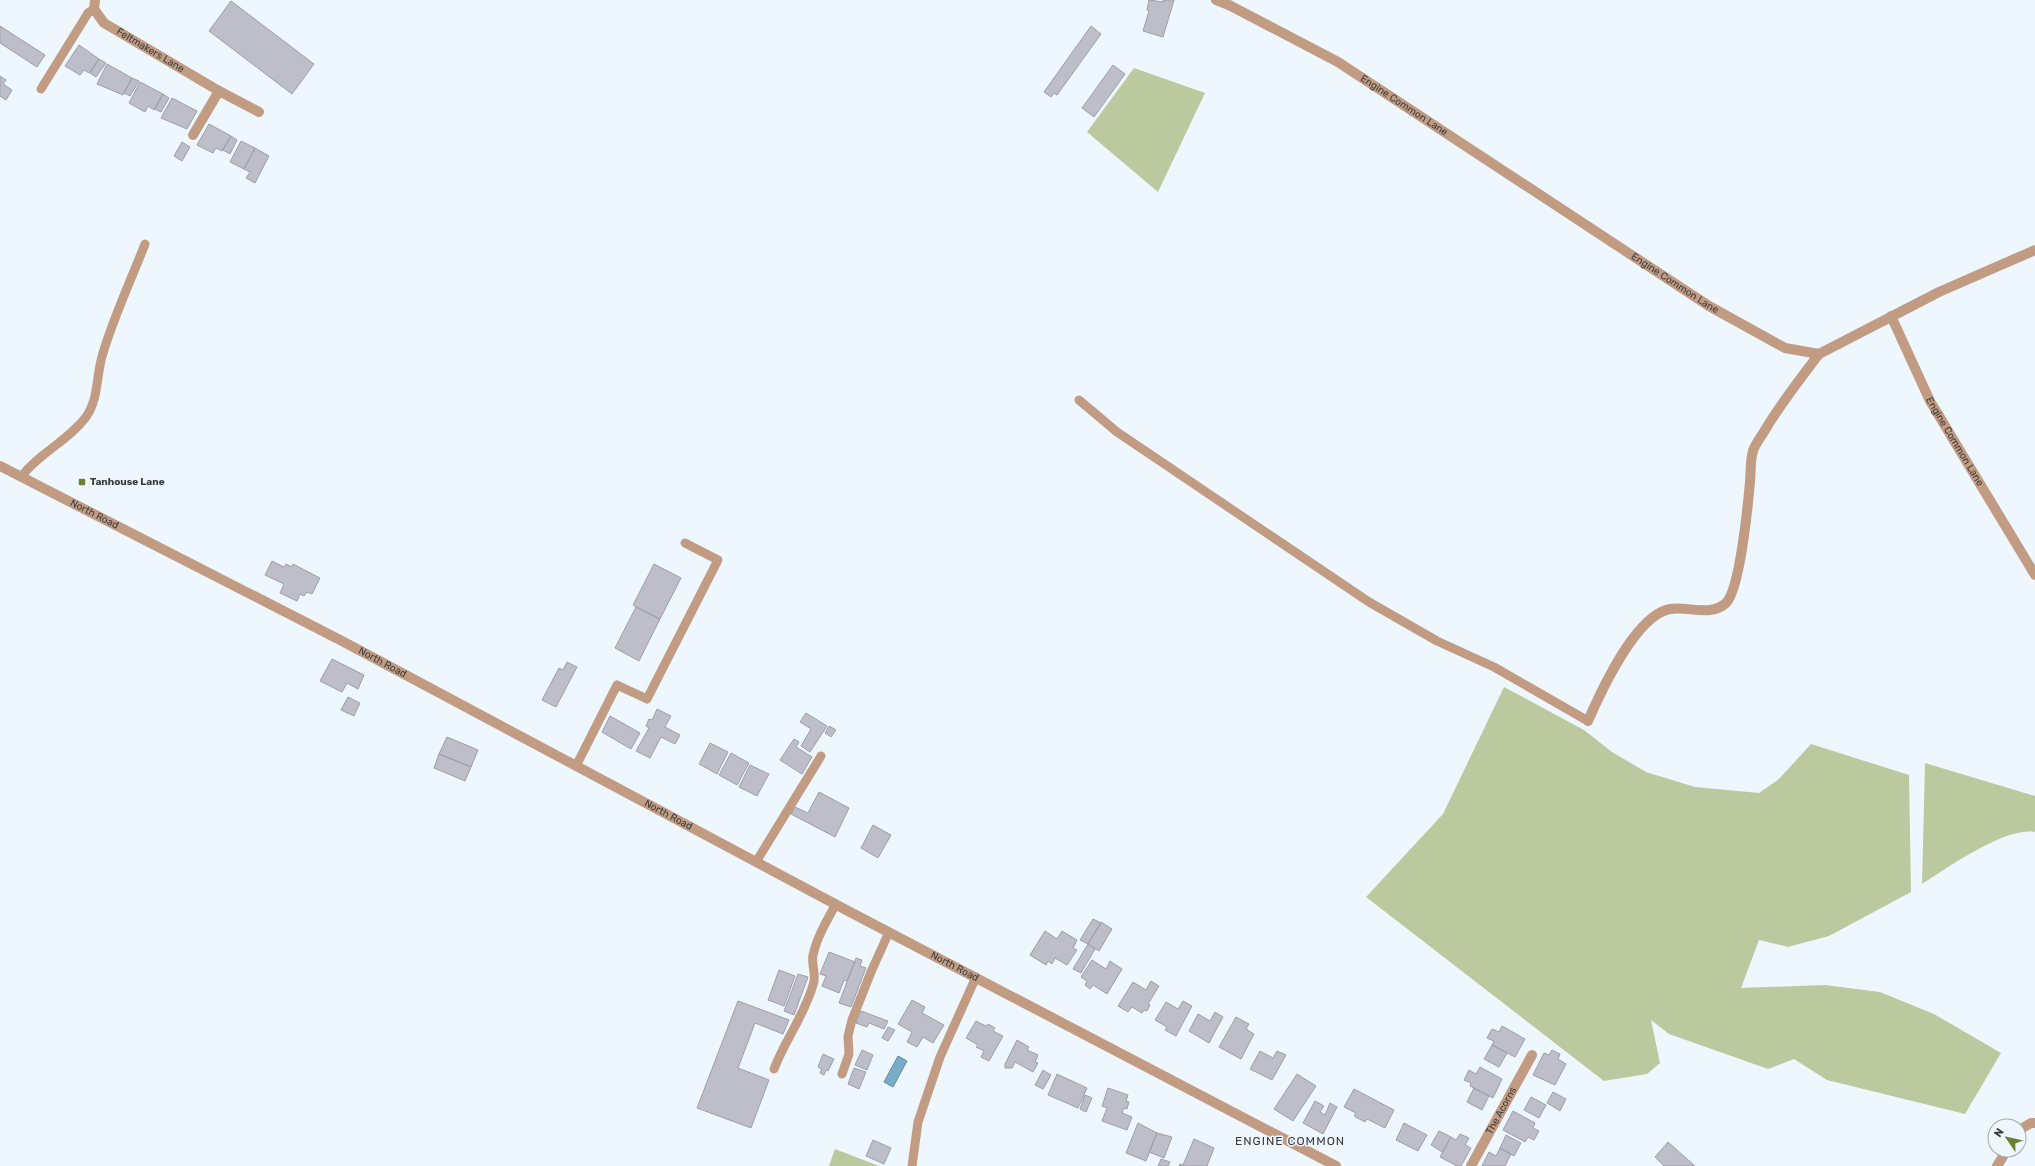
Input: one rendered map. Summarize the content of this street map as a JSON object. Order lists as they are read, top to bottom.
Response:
{
  "streets": {
    "street": [
      "Feltmakers Lane",
      "Engine Common Lane",
      "North Road",
      "The Acorns"
    ]
  },
  "districts": ["ENGINE COMMON"],
  "places": {
    "transit": ["Tanhouse Lane"]
  },
  "north": "top left"
}
